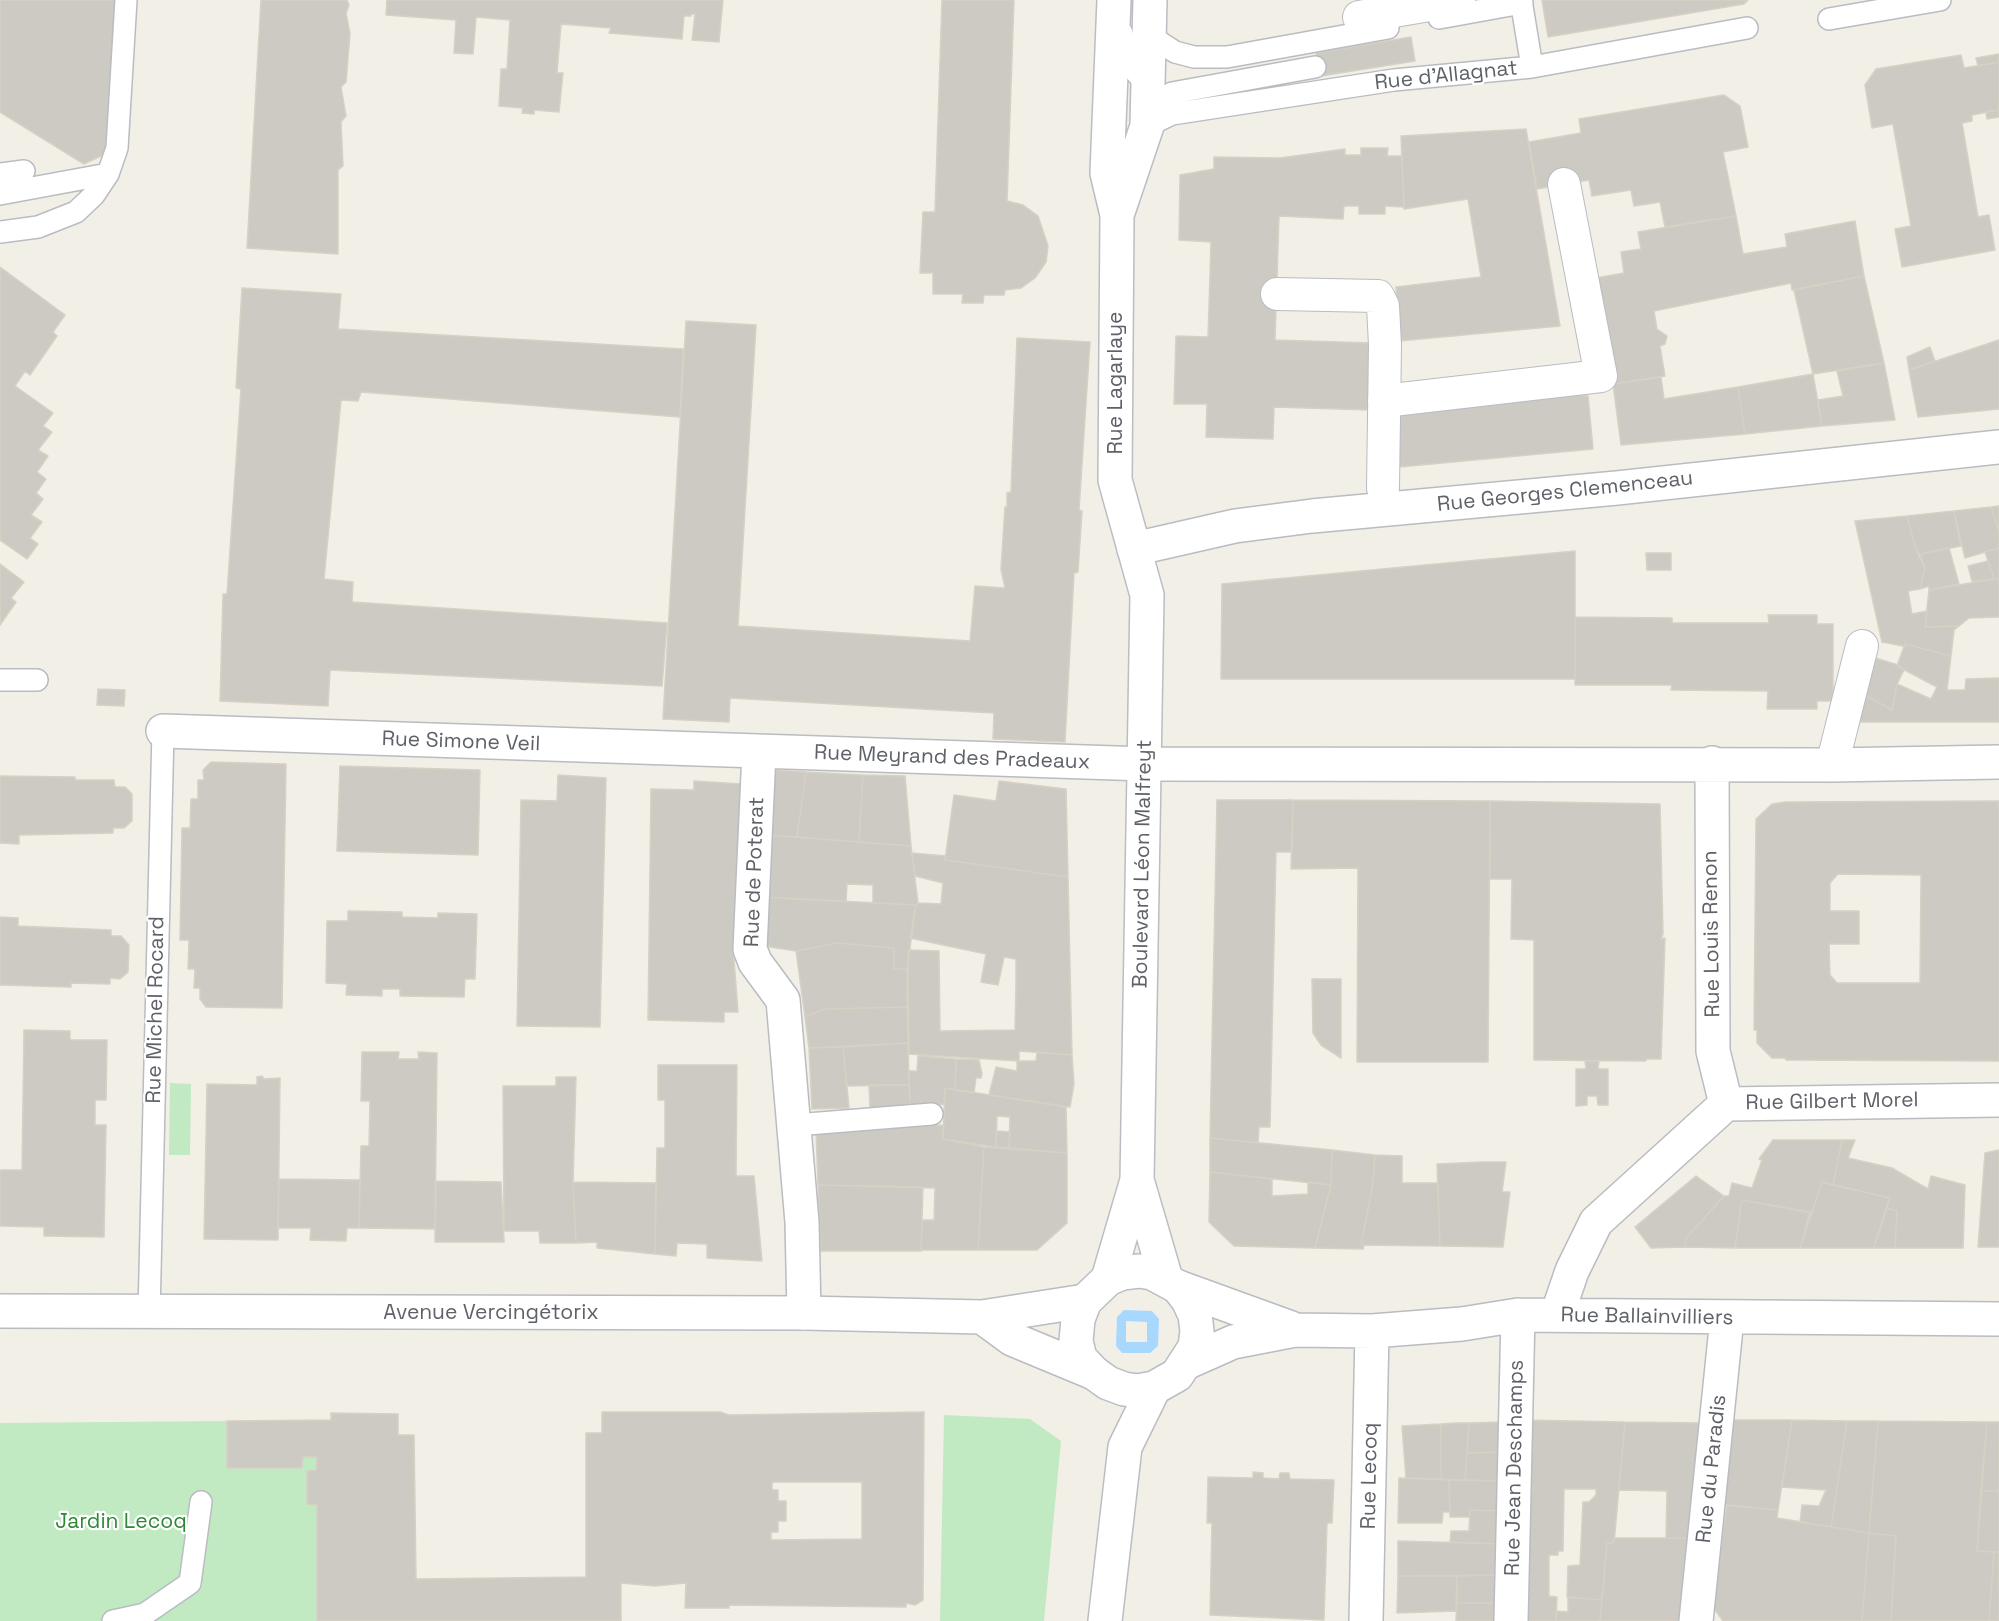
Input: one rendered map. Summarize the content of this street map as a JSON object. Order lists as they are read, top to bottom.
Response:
{
  "streets": {
    "street": [
      "Rue Lagarlaye",
      "Rue Georges Clemenceau",
      "Rue Simone Veil",
      "Rue Meyrand des Pradeaux",
      "Boulevard Léon Malfreyt",
      "Rue de Poterat",
      "Rue Louis Renon",
      "Rue Gilbert Morel",
      "Avenue Vercingétorix",
      "Rue Ballainvilliers",
      "Rue Jean Deschamps",
      "Rue du Paradis",
      "Rue Lecoq"
    ],
    "lane": ["Rue d'Allagnat", "Rue Michel Rocard"]
  },
  "crossings": [
    ["Rue d'Allagnat", "Rue Lagarlaye"],
    ["Rue Lagarlaye", "Rue Georges Clemenceau"],
    ["Rue Lagarlaye", "Boulevard Léon Malfreyt"],
    ["Rue Georges Clemenceau", "Boulevard Léon Malfreyt"],
    ["Rue Simone Veil", "Rue Meyrand des Pradeaux"],
    ["Rue Simone Veil", "Rue de Poterat"],
    ["Rue Simone Veil", "Rue Michel Rocard"],
    ["Rue Meyrand des Pradeaux", "Boulevard Léon Malfreyt"],
    ["Rue Meyrand des Pradeaux", "Rue de Poterat"],
    ["Rue Meyrand des Pradeaux", "Rue Louis Renon"],
    ["Boulevard Léon Malfreyt", "Avenue Vercingétorix"],
    ["Boulevard Léon Malfreyt", "Rue Ballainvilliers"],
    ["Rue de Poterat", "Avenue Vercingétorix"],
    ["Rue Louis Renon", "Rue Gilbert Morel"],
    ["Rue Michel Rocard", "Avenue Vercingétorix"],
    ["Rue Gilbert Morel", "Rue Ballainvilliers"],
    ["Avenue Vercingétorix", "Rue Ballainvilliers"],
    ["Rue Ballainvilliers", "Rue Jean Deschamps"],
    ["Rue Ballainvilliers", "Rue du Paradis"],
    ["Rue Ballainvilliers", "Rue Lecoq"]
  ],
  "parks": ["Jardin Lecoq"]
}
